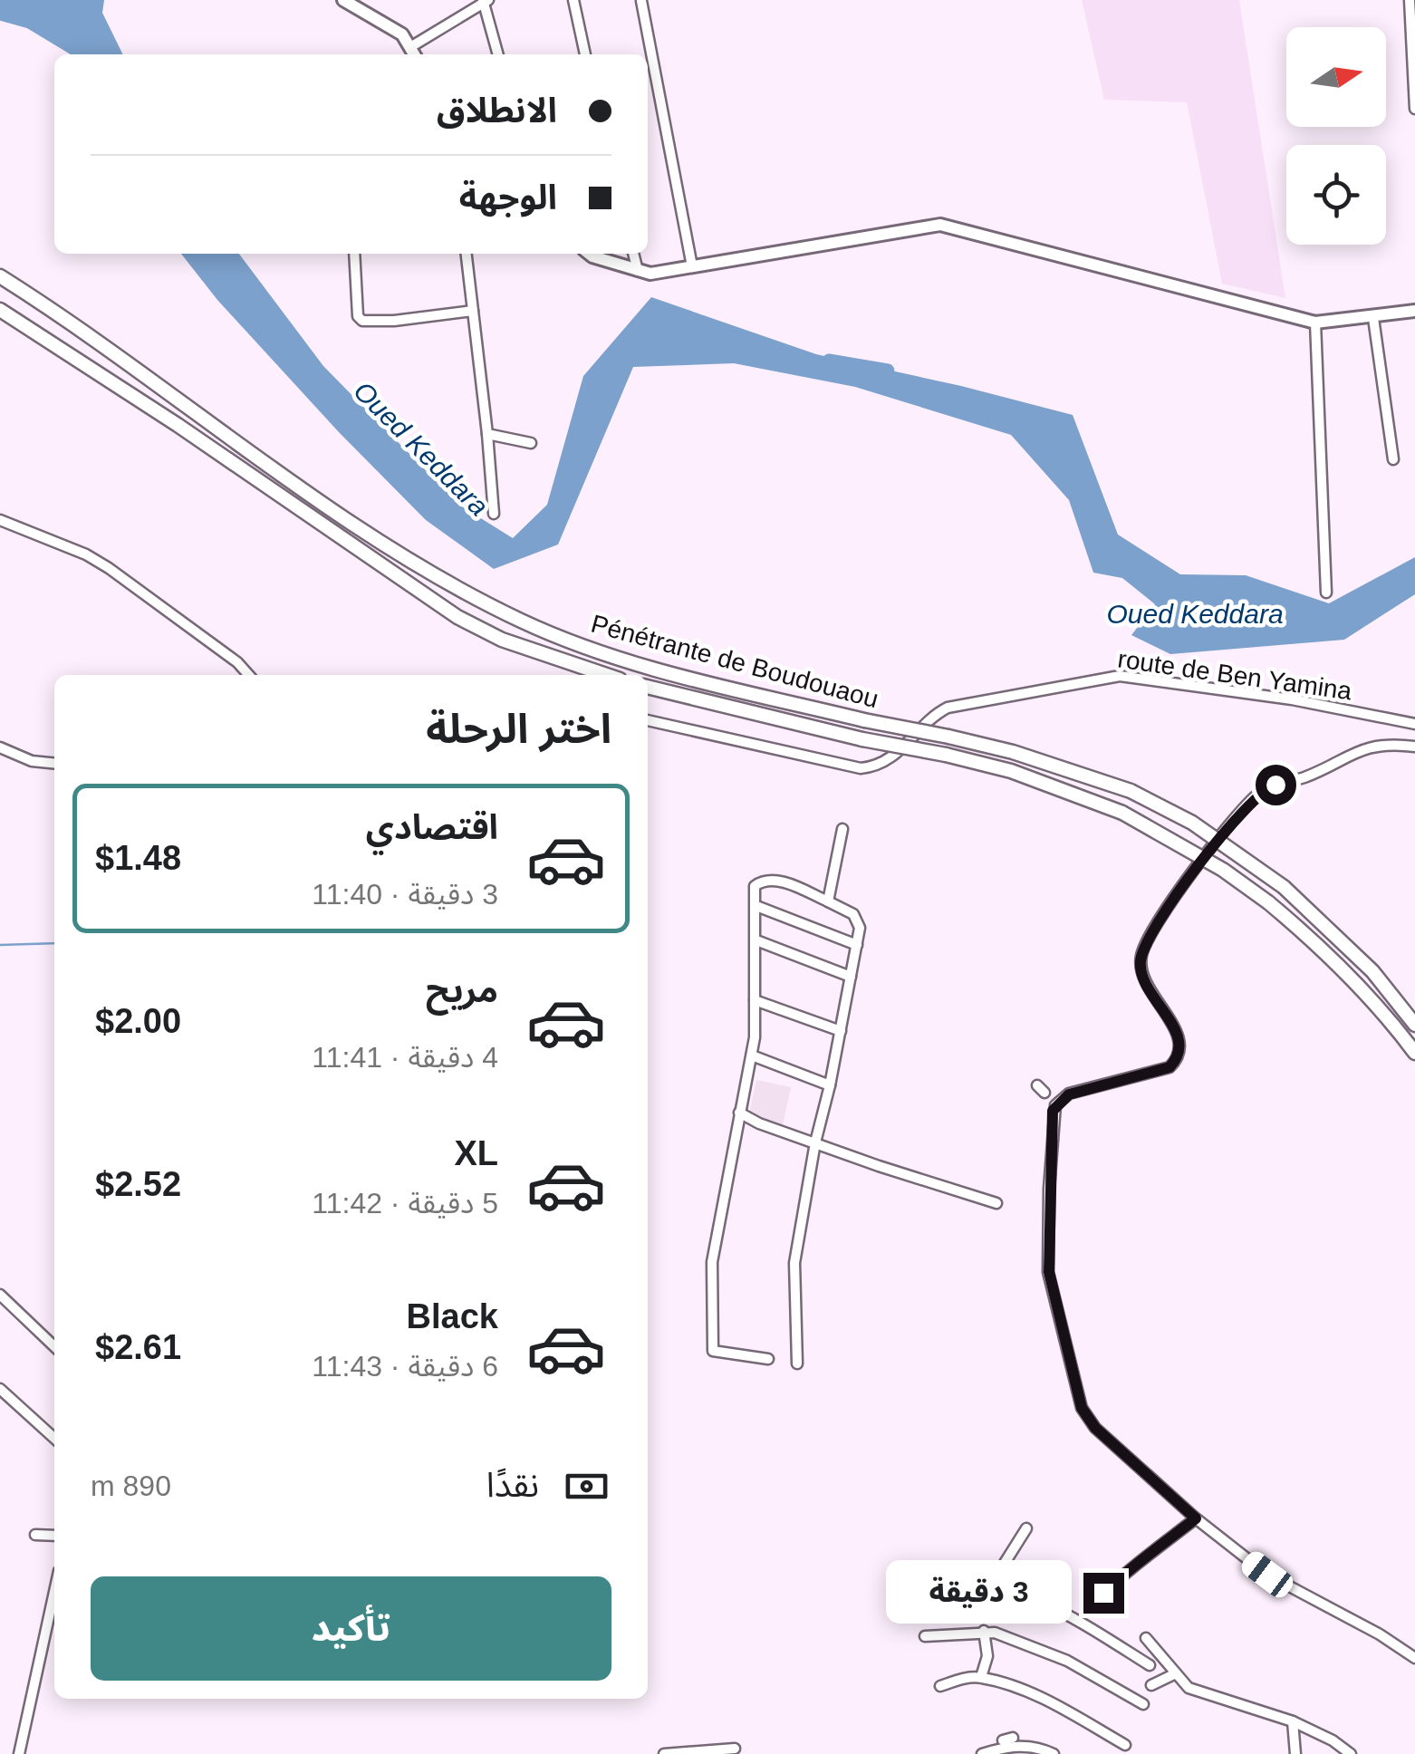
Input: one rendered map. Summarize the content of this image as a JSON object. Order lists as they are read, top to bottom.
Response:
{
  "streets": {
    "highway": ["Pénétrante de Boudouaou"],
    "street": ["route de Ben Yamina"]
  },
  "water": ["Oued Keddara"],
  "north": "right",
  "page": {
    "banner": ["الانطلاق", "الوجهة"],
    "heading": "اختر الرحلة",
    "list": [
      {
        "name": "اقتصادي",
        "note": "3 دقيقة · 11:40",
        "value": "$1.48"
      },
      {
        "name": "مريح",
        "note": "4 دقيقة · 11:41",
        "value": "$2.00"
      },
      {
        "name": "XL",
        "note": "5 دقيقة · 11:42",
        "value": "$2.52"
      },
      {
        "name": "Black",
        "note": "6 دقيقة · 11:43",
        "value": "$2.61"
      }
    ],
    "pay": ["نقدًا", "890 m"],
    "buttons": "تأكيد",
    "bubble": "3 دقيقة"
  }
}
